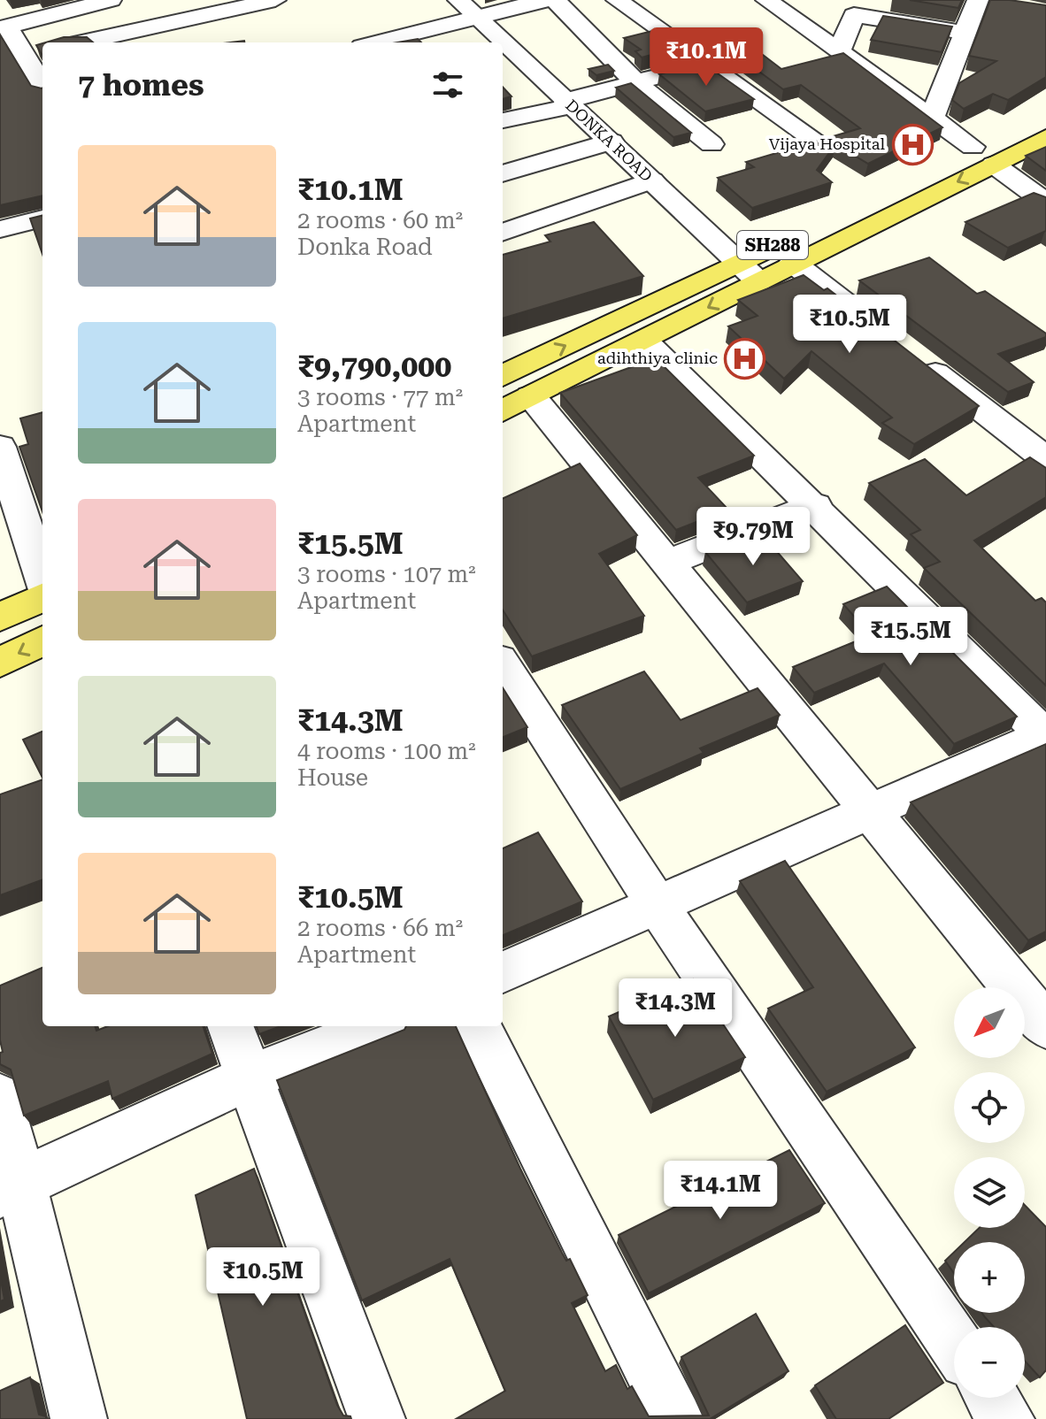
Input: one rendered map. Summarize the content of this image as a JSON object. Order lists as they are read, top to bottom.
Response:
{
  "streets": {
    "main road": ["SH288"],
    "street": ["DONKA ROAD"]
  },
  "crossings": [
    ["DONKA ROAD", "SH288"]
  ],
  "places": {
    "hospital": ["Vijaya Hospital", "adihthiya clinic"]
  },
  "north": "bottom left",
  "page": {
    "price": [
      "₹10.1M",
      "₹10.5M",
      "₹9.79M",
      "₹15.5M",
      "₹14.3M",
      "₹14.1M",
      "₹10.5M"
    ],
    "heading": "7 homes",
    "list": [
      {
        "name": "₹10.1M",
        "note": "2 rooms · 60 m² · Donka Road"
      },
      {
        "name": "₹9,790,000",
        "note": "3 rooms · 77 m² · Apartment"
      },
      {
        "name": "₹15.5M",
        "note": "3 rooms · 107 m² · Apartment"
      },
      {
        "name": "₹14.3M",
        "note": "4 rooms · 100 m² · House"
      },
      {
        "name": "₹10.5M",
        "note": "2 rooms · 66 m² · Apartment"
      }
    ],
    "map_buttons": ["+", "−"]
  }
}
